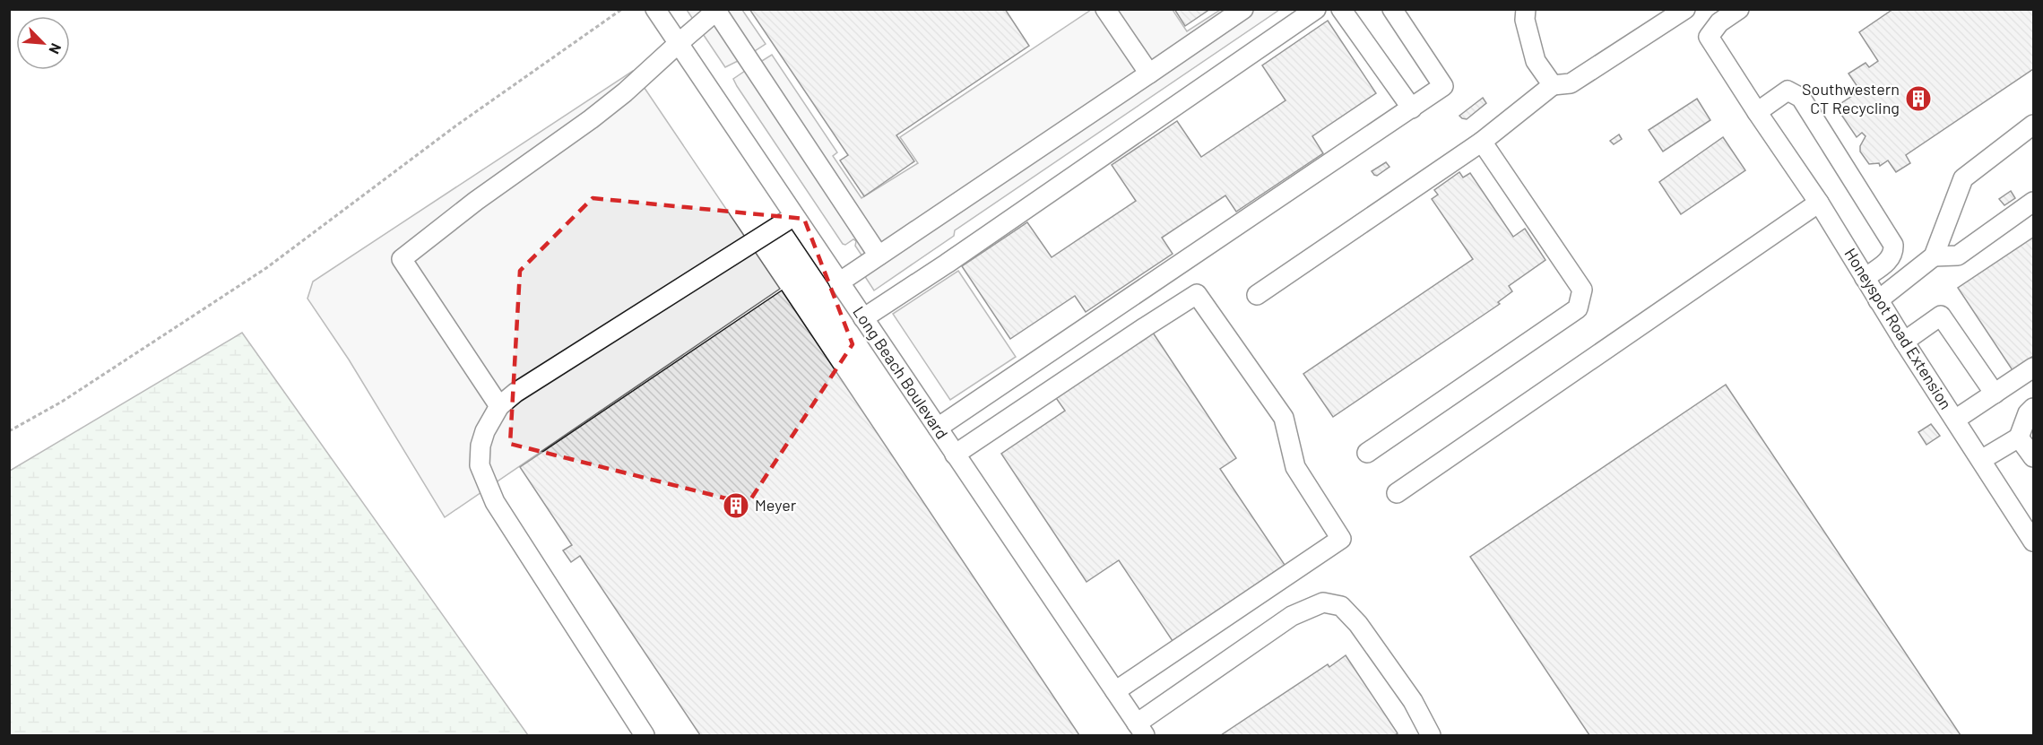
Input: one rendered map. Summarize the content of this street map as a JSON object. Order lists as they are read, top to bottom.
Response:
{
  "streets": {
    "street": ["Honeyspot Road Extension", "Long Beach Boulevard"]
  },
  "places": {
    "building": ["Southwestern CT Recycling", "Meyer"]
  },
  "north": "bottom right"
}
